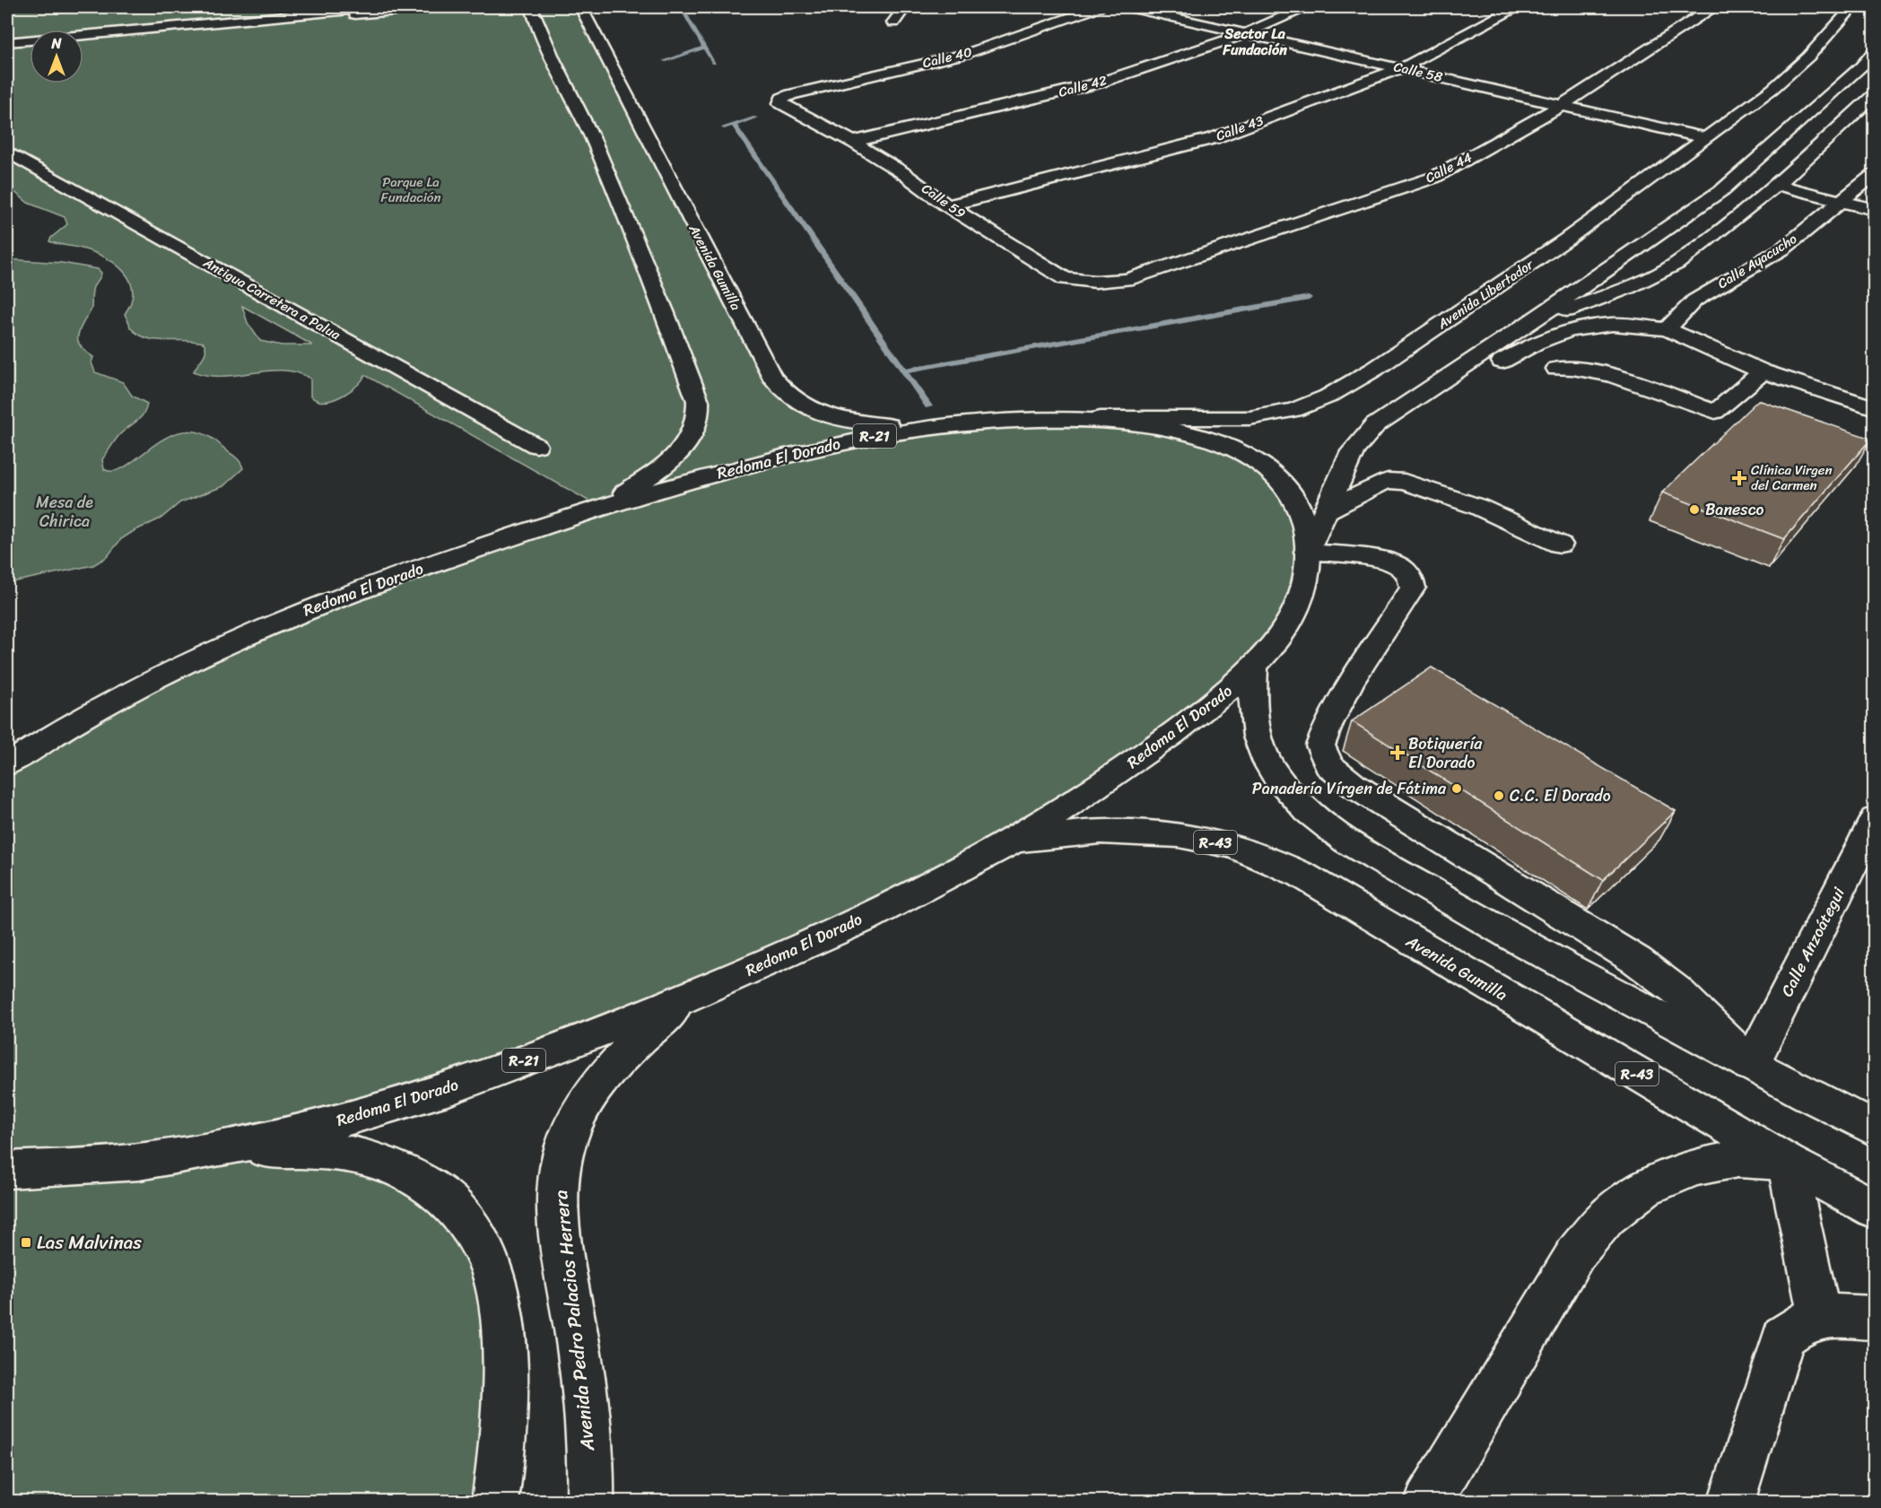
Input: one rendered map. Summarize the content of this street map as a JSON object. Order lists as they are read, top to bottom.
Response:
{
  "streets": {
    "street": [
      "Calle 40",
      "Calle 58",
      "Calle 42",
      "Calle 43",
      "Calle 44",
      "Calle 59",
      "Calle Ayacucho",
      "Avenida Gumilla",
      "Avenida Libertador",
      "Antigua Carretera a Palua",
      "R-21",
      "Redoma El Dorado",
      "R-43",
      "Calle Anzoátegui",
      "Avenida Pedro Palacios Herrera"
    ]
  },
  "crossings": [
    ["Calle 40", "Calle 59"],
    ["Calle 58", "Calle 42"],
    ["Calle 58", "Calle 43"],
    ["Calle 58", "Calle 44"],
    ["Calle 58", "Avenida Libertador"],
    ["Calle 42", "Calle 59"],
    ["Calle 43", "Calle 59"],
    ["Calle 44", "Calle 59"],
    ["Avenida Gumilla", "Redoma El Dorado"],
    ["Avenida Libertador", "Redoma El Dorado"],
    ["R-21", "Redoma El Dorado"],
    ["Redoma El Dorado", "Avenida Pedro Palacios Herrera"]
  ],
  "districts": ["Sector La Fundación"],
  "parks": ["Parque La Fundación", "Mesa de Chirica"],
  "places": {
    "health": ["Clínica Virgen del Carmen", "Botiquería El Dorado"],
    "other": ["Banesco", "Panadería Vírgen de Fátima", "C.C. El Dorado"],
    "transit": ["Las Malvinas"]
  },
  "north": "top"
}
